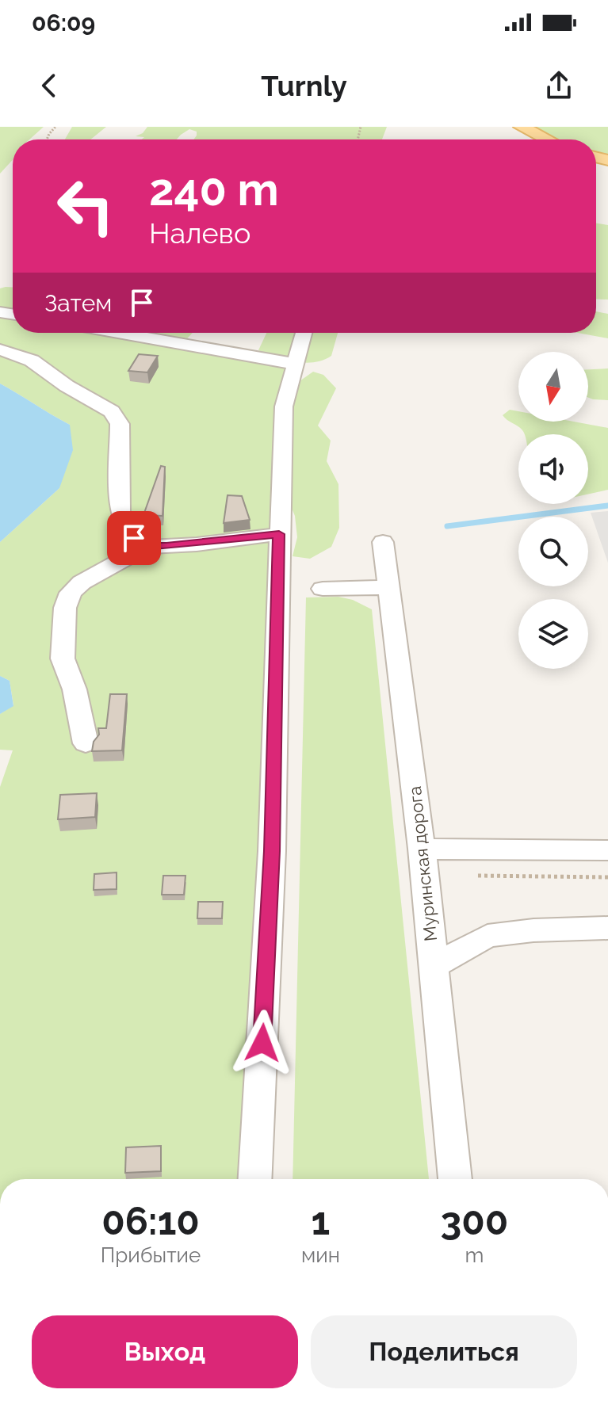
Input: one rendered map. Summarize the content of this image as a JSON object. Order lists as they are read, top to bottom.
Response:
{
  "streets": {
    "street": ["Муринская дорога"]
  },
  "north": "bottom",
  "page": {
    "status": "06:09",
    "header": "Turnly",
    "turn": ["240 m", "Налево"],
    "then": "Затем",
    "eta": [
      "06:10",
      "Прибытие",
      "1",
      "мин",
      "300",
      "m"
    ],
    "buttons": ["Выход", "Поделиться"]
  }
}
